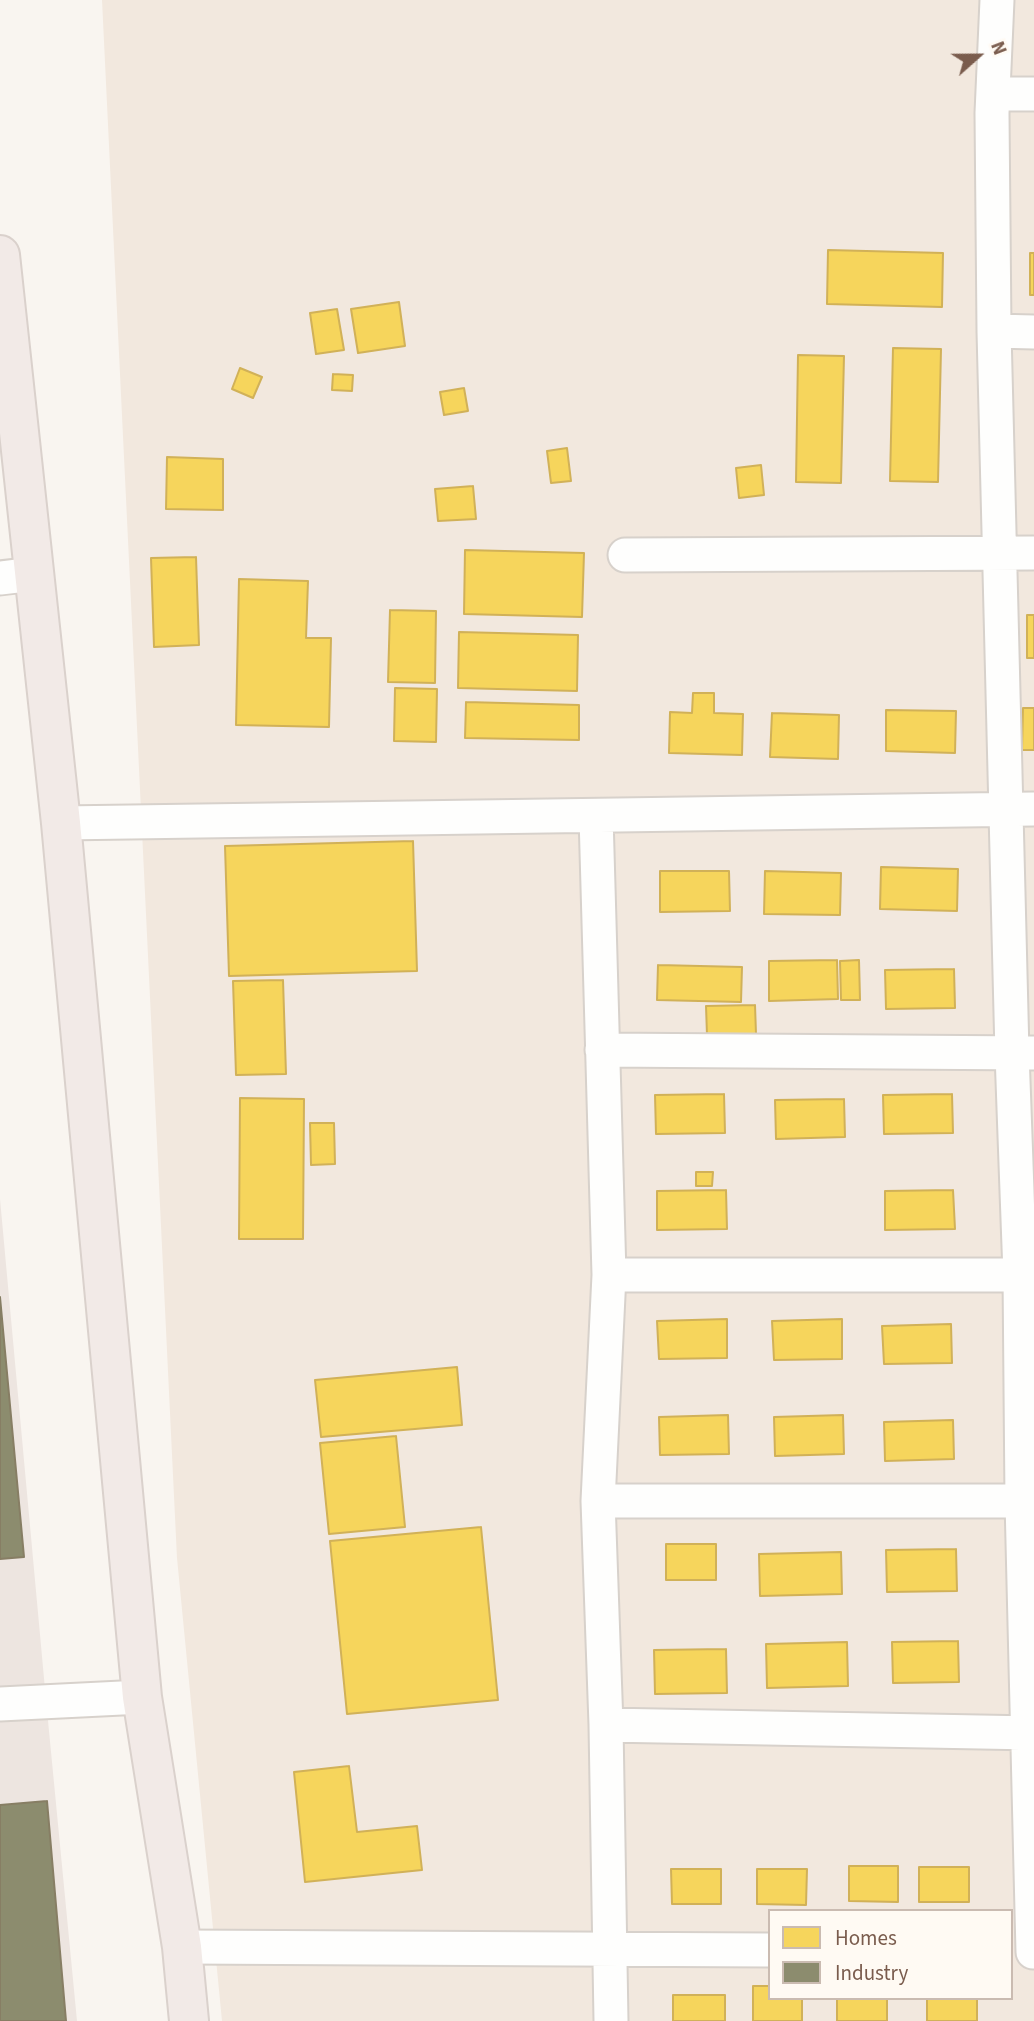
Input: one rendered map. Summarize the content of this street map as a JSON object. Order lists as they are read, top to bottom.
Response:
{
  "legend": ["Homes", "Industry"],
  "north": "right"
}
